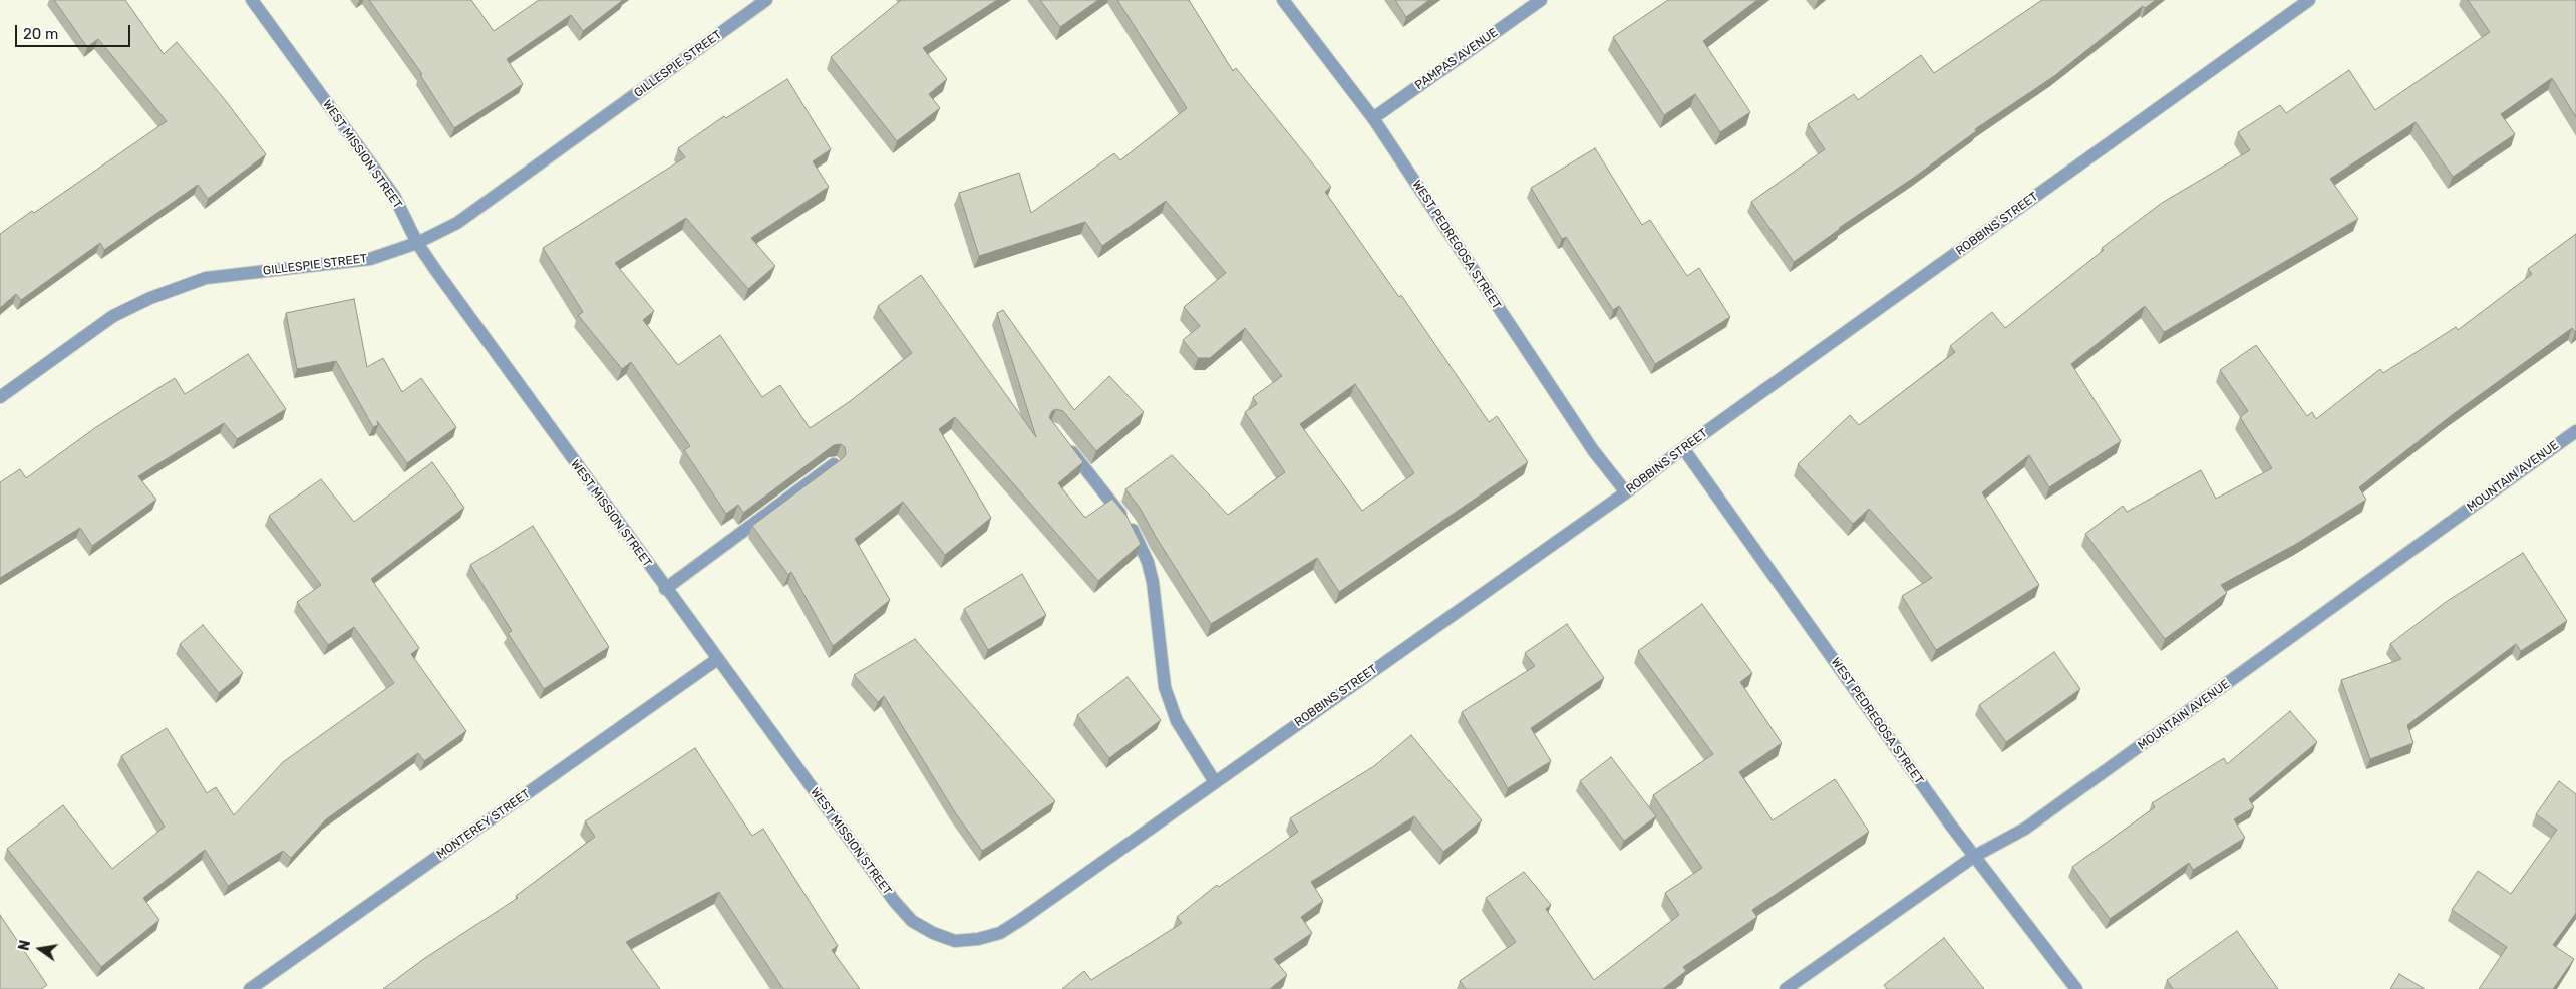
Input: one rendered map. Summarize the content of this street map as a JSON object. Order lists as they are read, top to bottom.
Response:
{
  "streets": {
    "street": [
      "PAMPAS AVENUE",
      "GILLESPIE STREET",
      "WEST MISSION STREET",
      "ROBBINS STREET",
      "WEST PEDREGOSA STREET",
      "MOUNTAIN AVENUE",
      "MONTEREY STREET"
    ]
  },
  "crossings": [
    ["PAMPAS AVENUE", "WEST PEDREGOSA STREET"],
    ["GILLESPIE STREET", "WEST MISSION STREET"],
    ["WEST MISSION STREET", "ROBBINS STREET"],
    ["WEST MISSION STREET", "MONTEREY STREET"],
    ["ROBBINS STREET", "WEST PEDREGOSA STREET"],
    ["WEST PEDREGOSA STREET", "MOUNTAIN AVENUE"]
  ],
  "scale_bar": "20 m",
  "north": "left"
}
